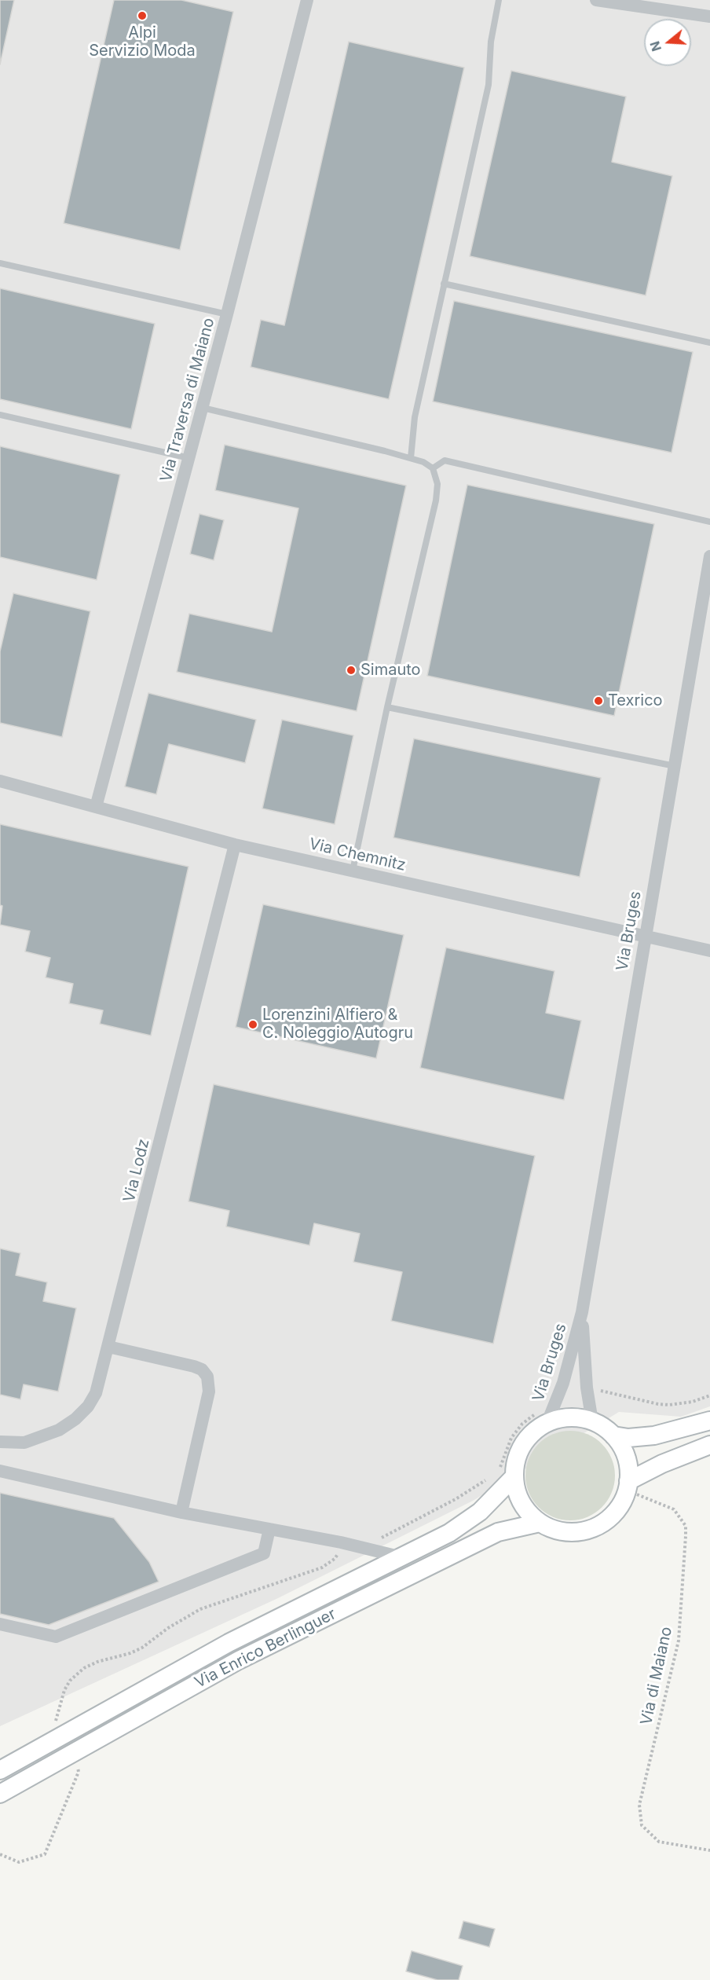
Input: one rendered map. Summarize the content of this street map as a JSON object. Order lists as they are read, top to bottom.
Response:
{
  "streets": {
    "main road": ["Via Enrico Berlinguer"],
    "street": [
      "Via Traversa di Maiano",
      "Via Chemnitz",
      "Via Bruges",
      "Via Lodz"
    ],
    "path": ["Via di Maiano"]
  },
  "crossings": [
    ["Via Traversa di Maiano", "Via Chemnitz"],
    ["Via Chemnitz", "Via Bruges"],
    ["Via Chemnitz", "Via Lodz"],
    ["Via Bruges", "Via Enrico Berlinguer"],
    ["Via Bruges", "Via di Maiano"],
    ["Via Enrico Berlinguer", "Via di Maiano"]
  ],
  "places": [
    "Alpi Servizio Moda",
    "Simauto",
    "Texrico",
    "Lorenzini Alfiero & C. Noleggio Autogru"
  ],
  "north": "left"
}
